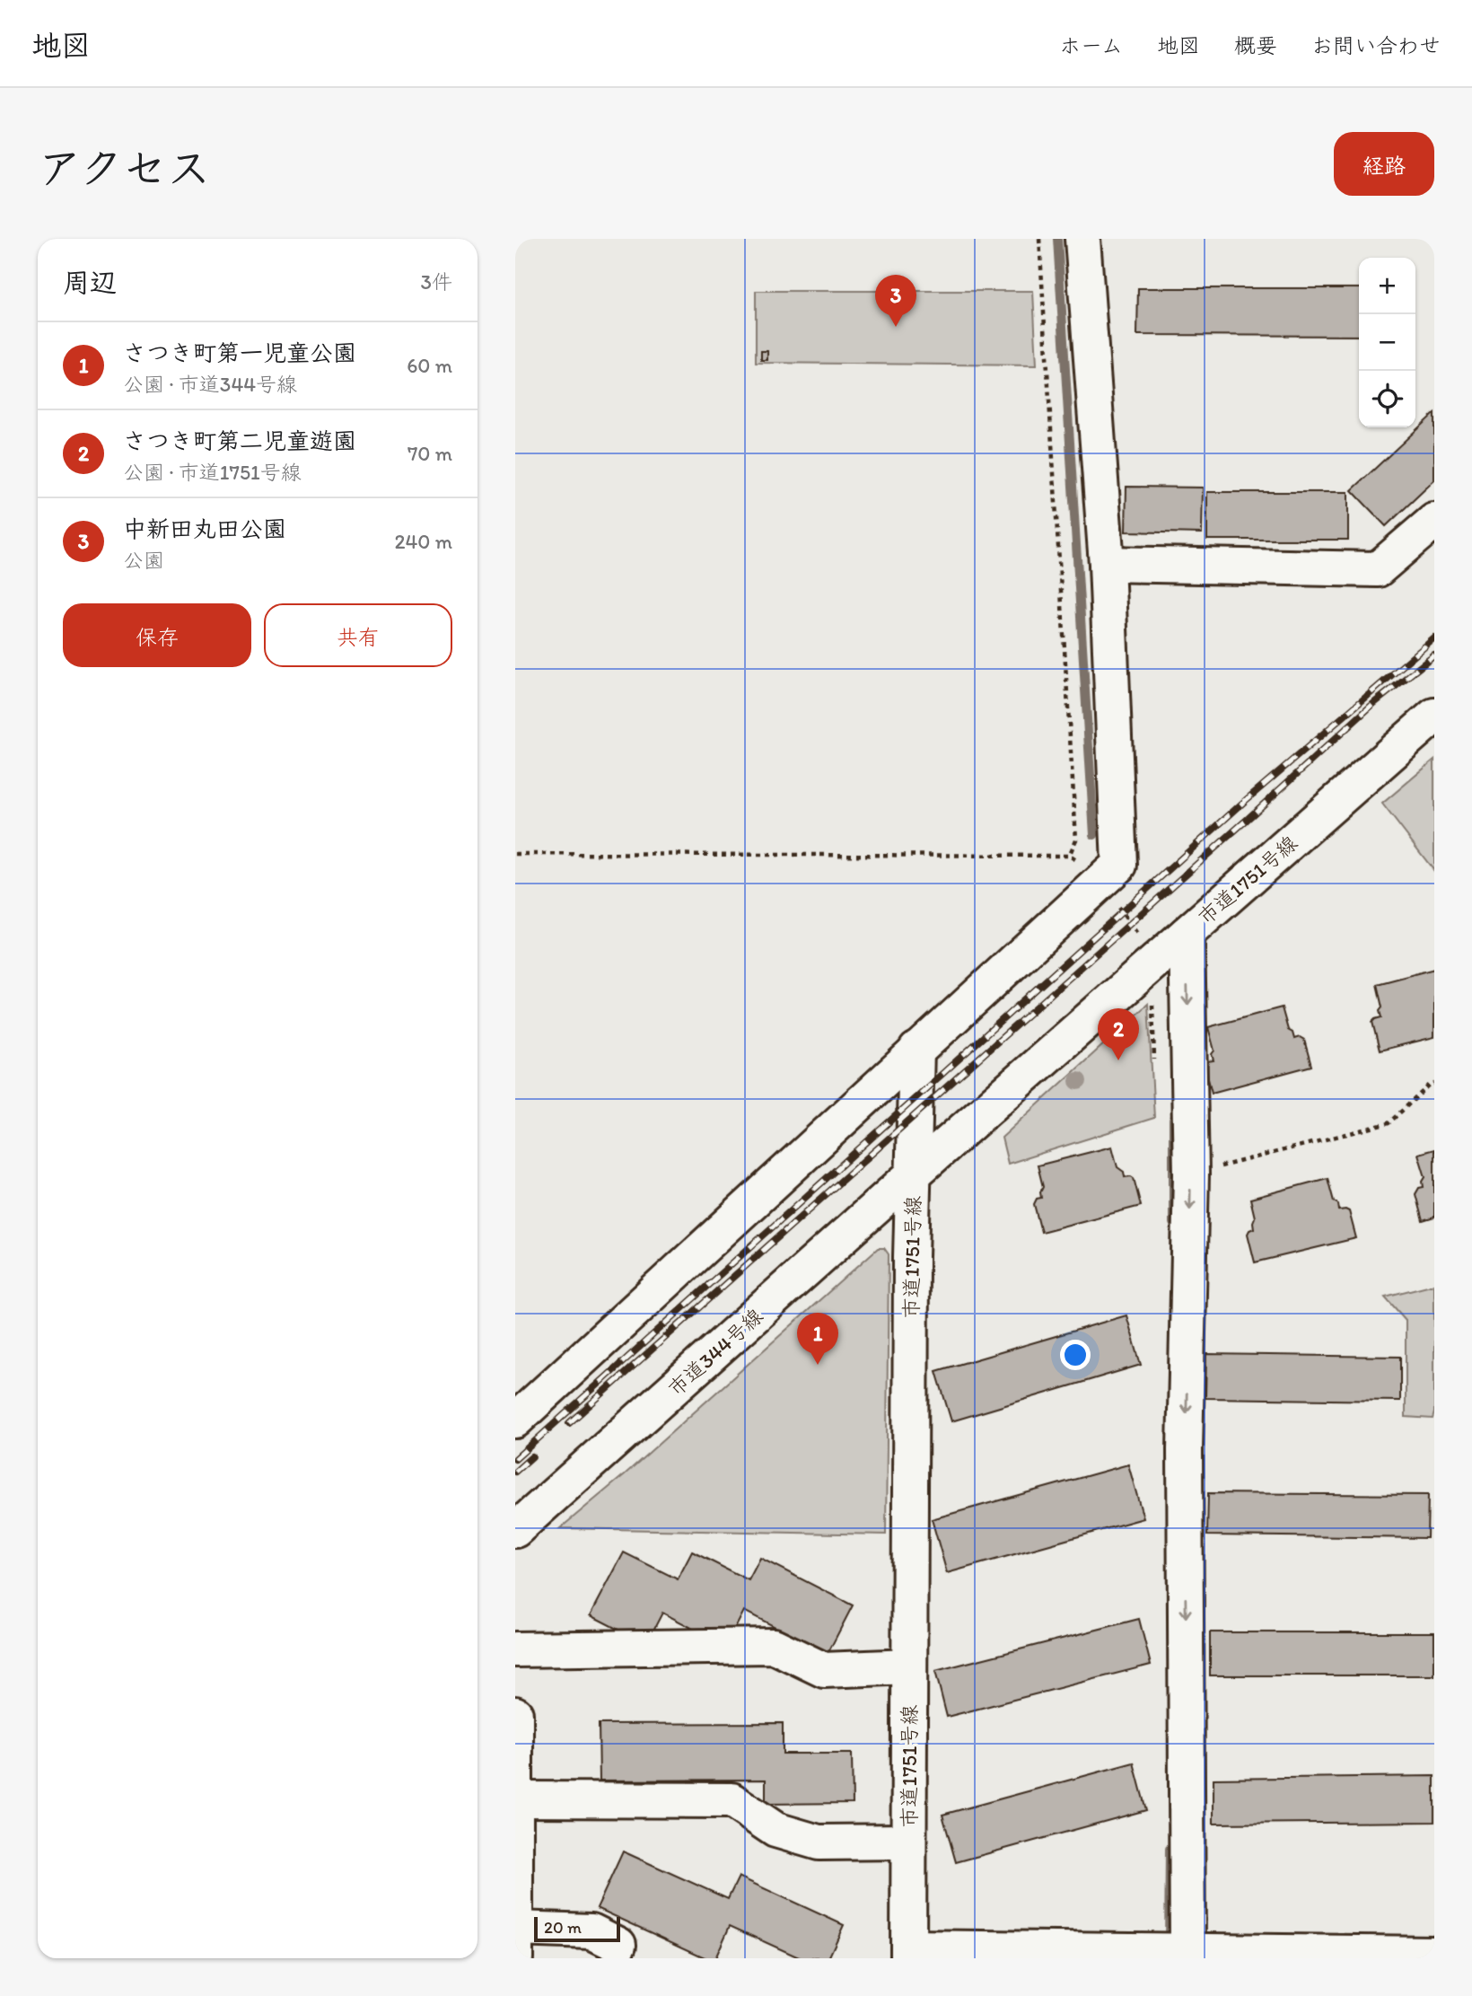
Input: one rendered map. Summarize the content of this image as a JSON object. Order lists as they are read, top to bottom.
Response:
{
  "streets": {
    "street": ["市道1751号線", "市道344号線"]
  },
  "crossings": [
    ["市道1751号線", "市道344号線"]
  ],
  "scale_bar": "20 m",
  "page": {
    "header": "地図",
    "nav": [
      "ホーム",
      "地図",
      "概要",
      "お問い合わせ"
    ],
    "title": "アクセス",
    "buttons": [
      "経路",
      ["保存", "共有"]
    ],
    "heading": ["周辺", "3件"],
    "map_buttons": ["+", "−"],
    "pins": ["3", "2", "1"],
    "list": [
      {
        "mark": "1",
        "name": "さつき町第一児童公園",
        "note": "公園 · 市道344号線",
        "value": "60 m"
      },
      {
        "mark": "2",
        "name": "さつき町第二児童遊園",
        "note": "公園 · 市道1751号線",
        "value": "70 m"
      },
      {
        "mark": "3",
        "name": "中新田丸田公園",
        "note": "公園",
        "value": "240 m"
      }
    ],
    "scale": "20 m"
  }
}
